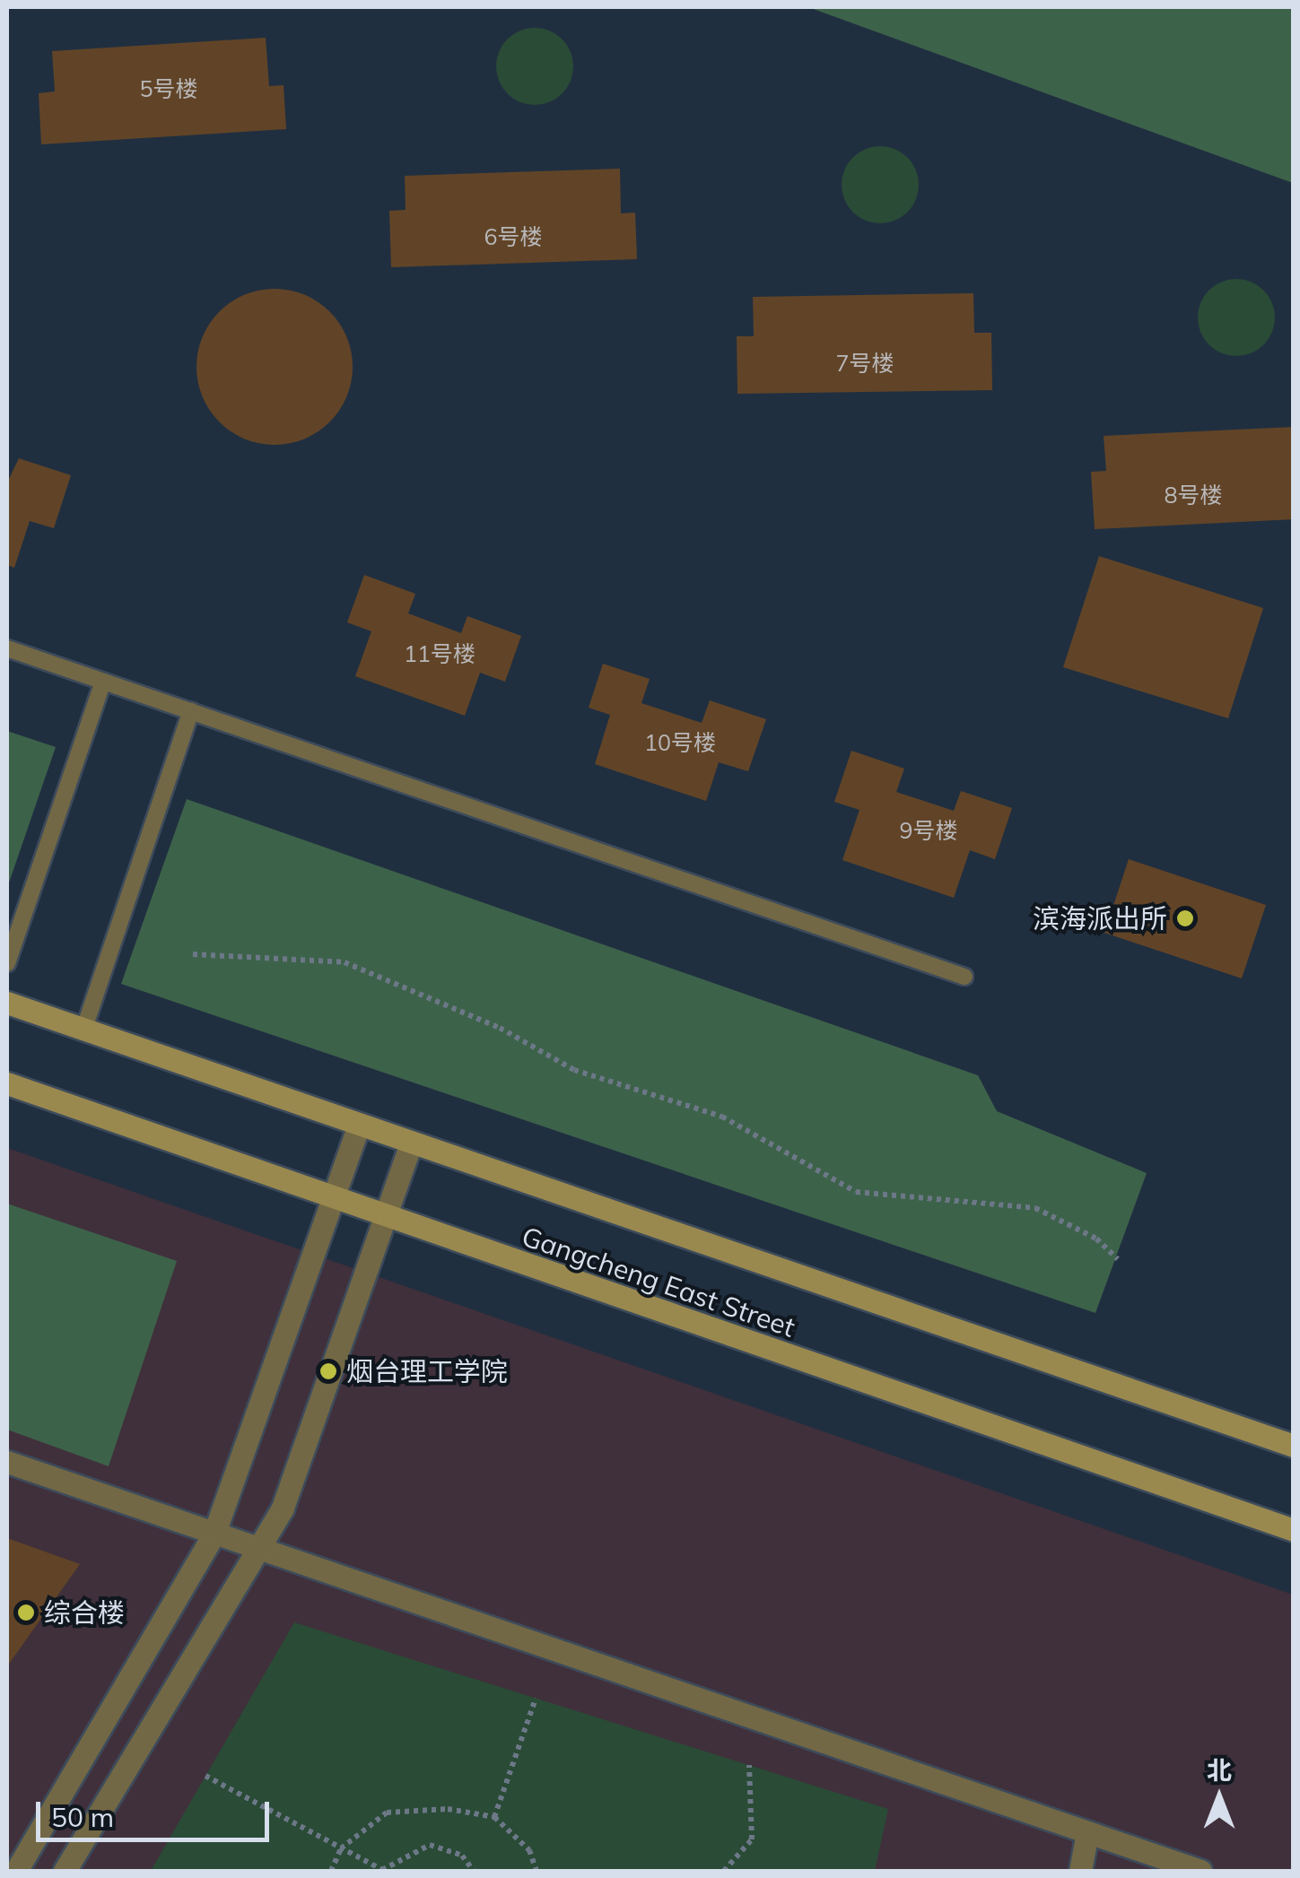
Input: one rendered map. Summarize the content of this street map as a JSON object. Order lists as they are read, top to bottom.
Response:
{
  "streets": {
    "main road": ["Gangcheng East Street"]
  },
  "places": ["滨海派出所", "烟台理工学院", "综合楼"],
  "house_numbers": [
    "5号楼",
    "6号楼",
    "7号楼",
    "8号楼",
    "11号楼",
    "10号楼",
    "9号楼"
  ],
  "scale_bar": "50 m",
  "north": "top"
}
